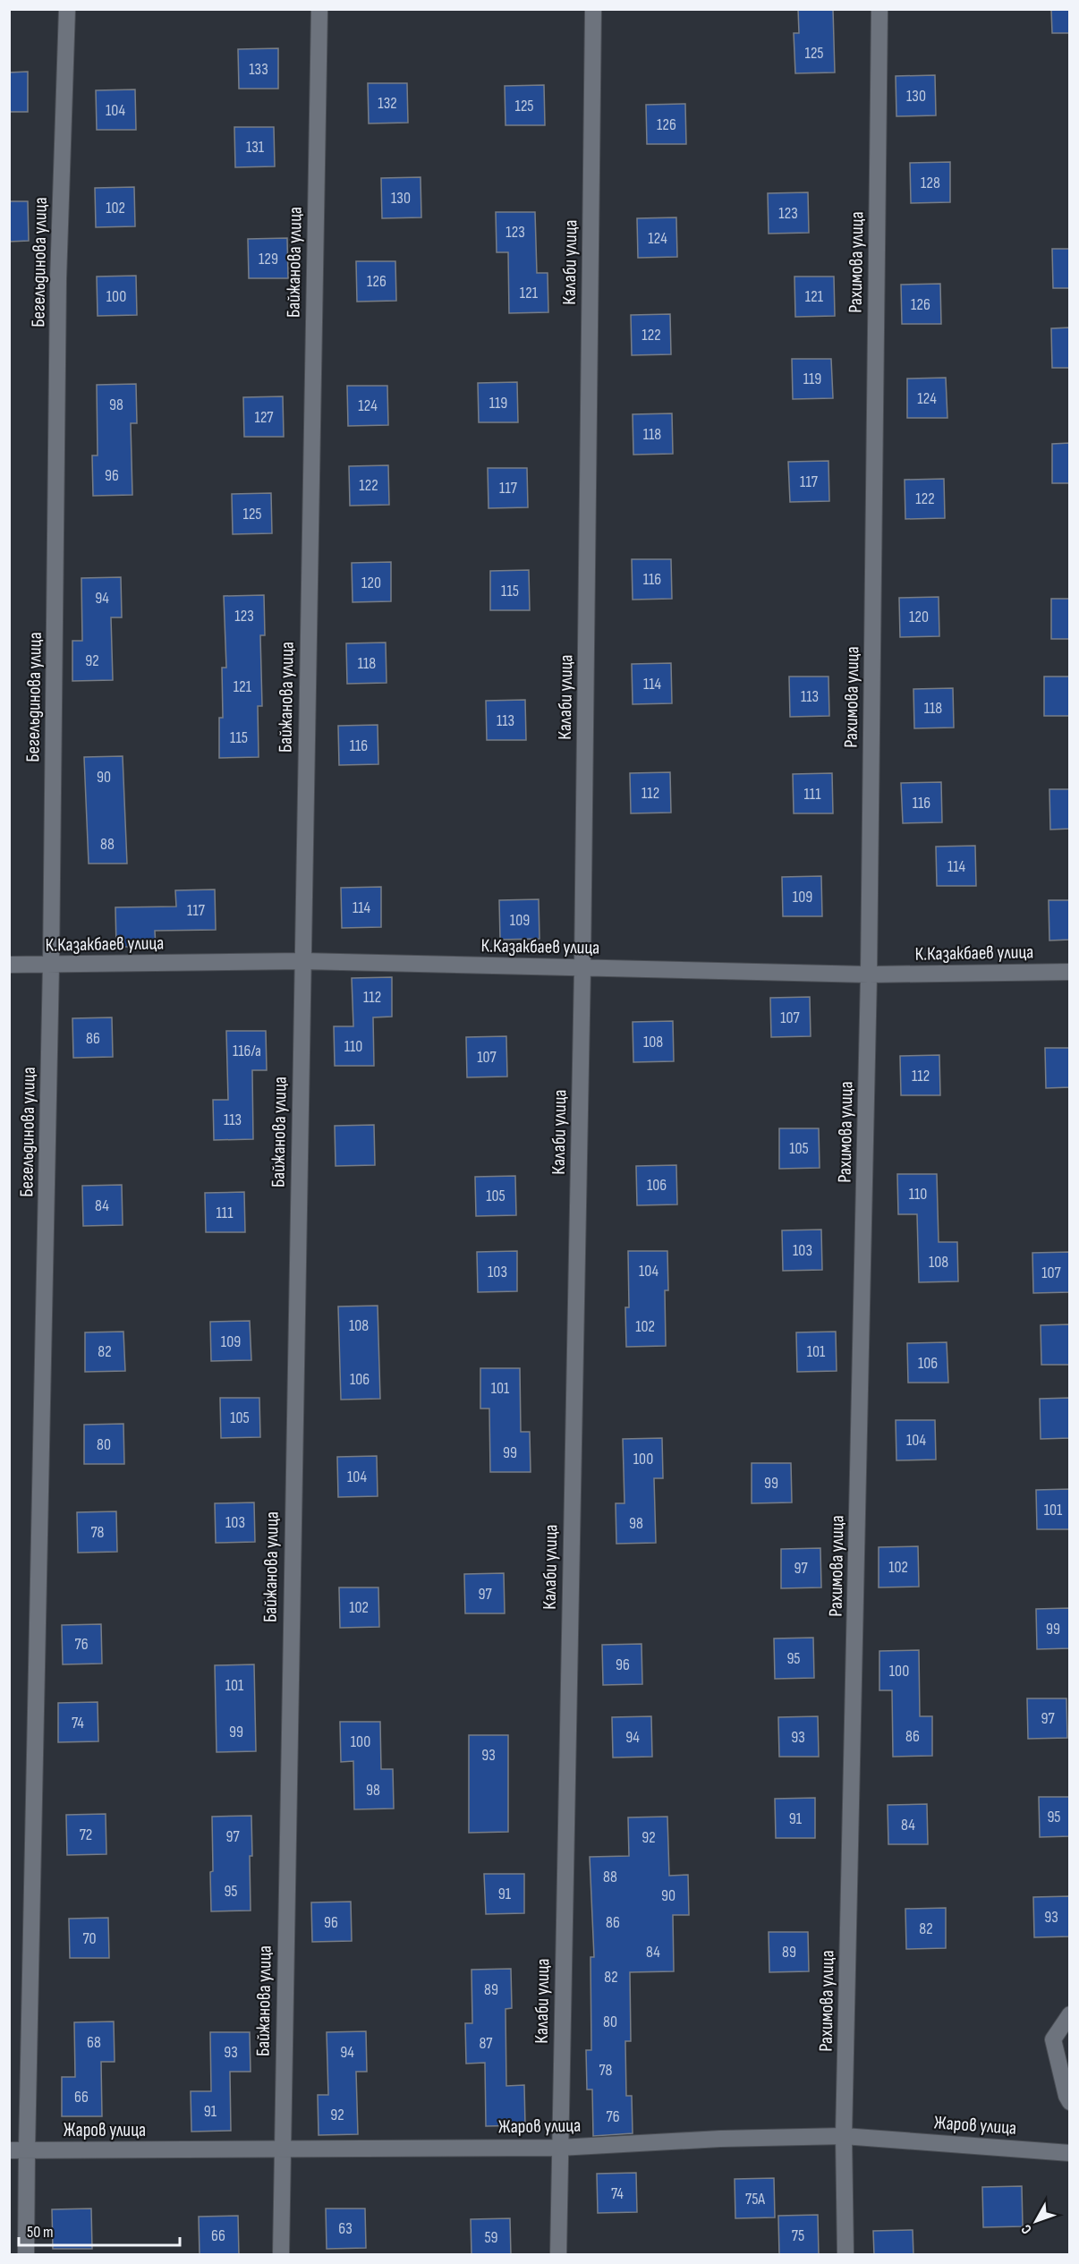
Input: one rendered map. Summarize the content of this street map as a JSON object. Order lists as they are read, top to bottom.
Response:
{
  "streets": {
    "street": [
      "Бегельдинова улица",
      "Байжанова улица",
      "Калаби улица",
      "Рахимова улица",
      "К.Казакбаев улица",
      "Жаров улица"
    ]
  },
  "crossings": [
    ["Бегельдинова улица", "К.Казакбаев улица"],
    ["Бегельдинова улица", "Жаров улица"],
    ["Байжанова улица", "К.Казакбаев улица"],
    ["Байжанова улица", "Жаров улица"],
    ["Калаби улица", "К.Казакбаев улица"],
    ["Калаби улица", "Жаров улица"],
    ["Рахимова улица", "К.Казакбаев улица"],
    ["Рахимова улица", "Жаров улица"]
  ],
  "house_numbers": [
    "125",
    "133",
    "130",
    "132",
    "125",
    "104",
    "126",
    "131",
    "128",
    "130",
    "102",
    "123",
    "123",
    "124",
    "129",
    "126",
    "121",
    "100",
    "121",
    "126",
    "122",
    "119",
    "124",
    "119",
    "98",
    "124",
    "127",
    "118",
    "96",
    "117",
    "122",
    "117",
    "122",
    "125",
    "116",
    "120",
    "115",
    "94",
    "123",
    "120",
    "92",
    "118",
    "114",
    "121",
    "113",
    "118",
    "113",
    "115",
    "116",
    "90",
    "112",
    "111",
    "116",
    "88",
    "114",
    "109",
    "114",
    "117",
    "109",
    "112",
    "107",
    "86",
    "108",
    "110",
    "116/a",
    "107",
    "112",
    "113",
    "105",
    "106",
    "110",
    "105",
    "84",
    "111",
    "103",
    "108",
    "104",
    "103",
    "107",
    "108",
    "102",
    "109",
    "82",
    "101",
    "106",
    "106",
    "101",
    "105",
    "104",
    "80",
    "99",
    "100",
    "104",
    "99",
    "101",
    "103",
    "98",
    "78",
    "102",
    "97",
    "97",
    "102",
    "99",
    "76",
    "95",
    "96",
    "100",
    "101",
    "97",
    "74",
    "99",
    "86",
    "94",
    "93",
    "100",
    "93",
    "98",
    "95",
    "91",
    "84",
    "72",
    "97",
    "92",
    "88",
    "95",
    "91",
    "90",
    "93",
    "96",
    "86",
    "82",
    "70",
    "84",
    "89",
    "82",
    "89",
    "80",
    "68",
    "87",
    "93",
    "94",
    "78",
    "66",
    "91",
    "92",
    "76",
    "74",
    "75А",
    "63",
    "66",
    "75",
    "59"
  ],
  "scale_bar": "50 m",
  "north": "bottom left"
}
